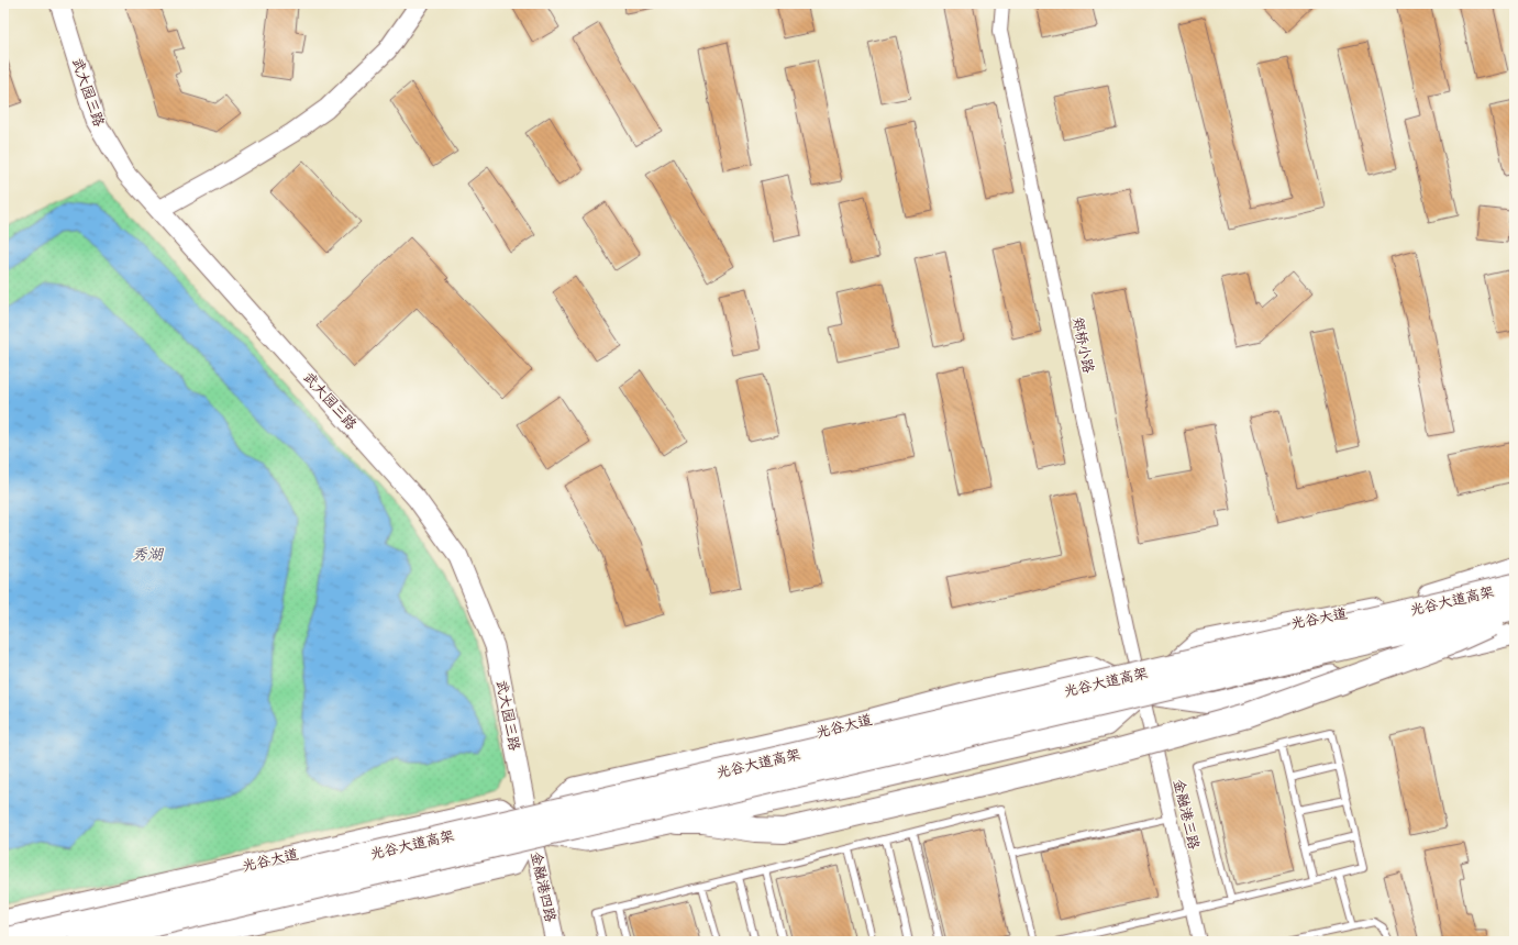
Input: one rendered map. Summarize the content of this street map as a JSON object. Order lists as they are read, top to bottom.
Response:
{
  "streets": {
    "highway": ["光谷大道高架"],
    "main road": ["光谷大道"],
    "street": [
      "武大园三路",
      "郑桥小路",
      "金融港三路",
      "金融港四路"
    ]
  },
  "crossings": [
    ["武大园三路", "光谷大道"],
    ["武大园三路", "金融港四路"],
    ["郑桥小路", "光谷大道"],
    ["郑桥小路", "金融港三路"],
    ["光谷大道", "金融港三路"],
    ["光谷大道", "金融港四路"]
  ],
  "water": ["秀湖"]
}
